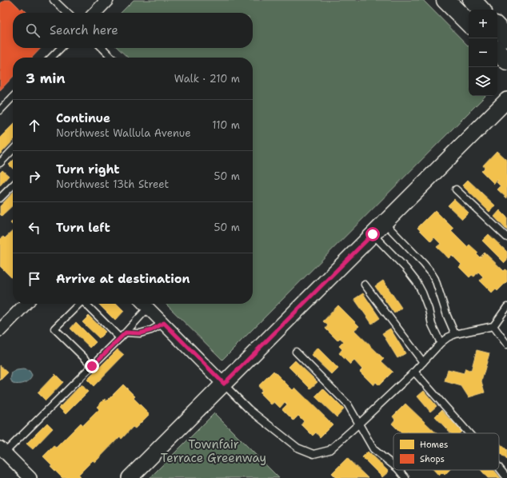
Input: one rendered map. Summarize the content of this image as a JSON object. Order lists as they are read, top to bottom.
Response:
{
  "parks": ["Townfair Terrace Greenway"],
  "legend": ["Homes", "Shops"],
  "page": {
    "map_buttons": ["+", "−"],
    "search": "Search here",
    "heading": ["3 min", "Walk · 210 m"],
    "list": [
      ["Continue", "Northwest Wallula Avenue", "110 m"],
      ["Turn right", "Northwest 13th Street", "50 m"],
      ["Turn left", "50 m"],
      "Arrive at destination"
    ]
  }
}
